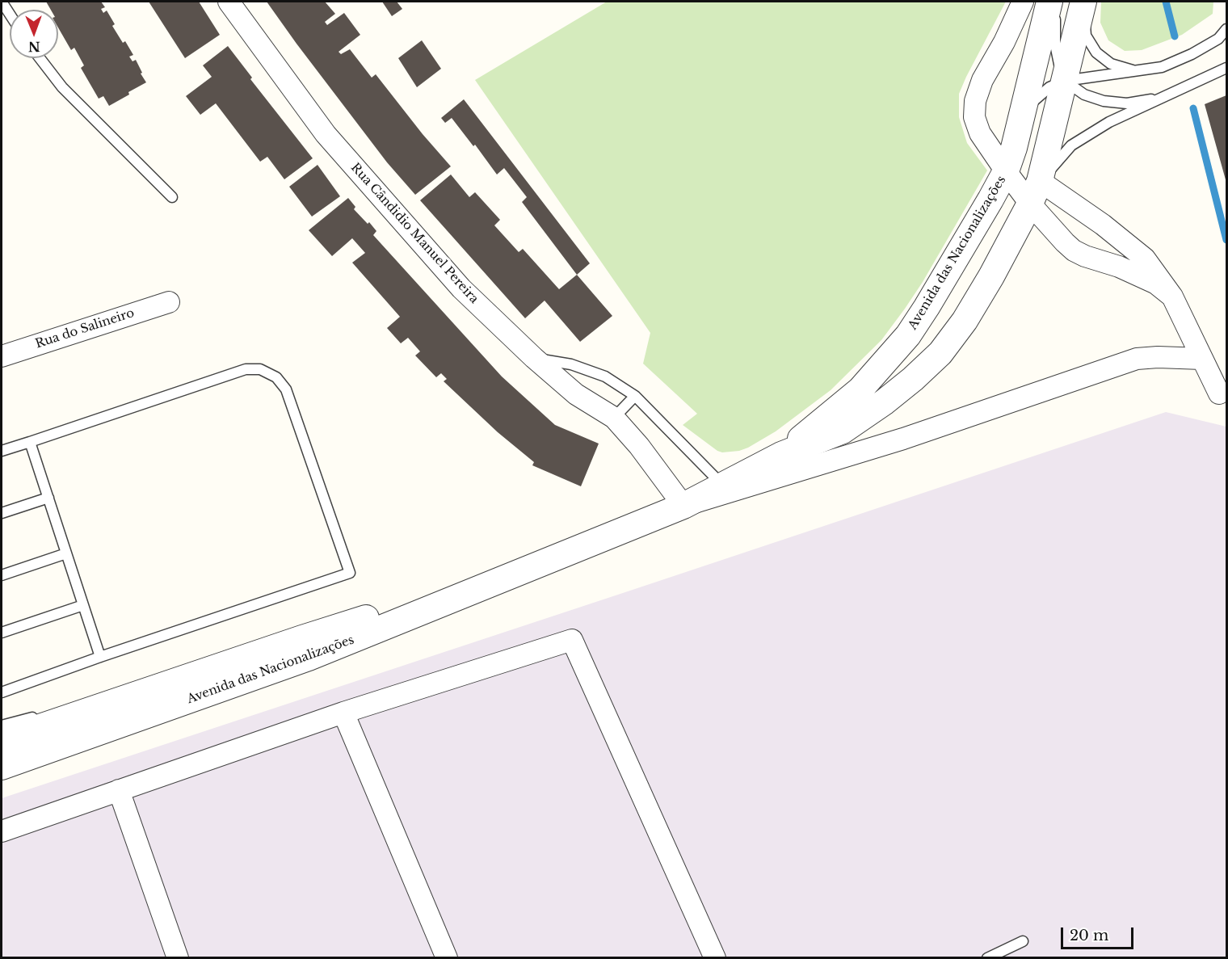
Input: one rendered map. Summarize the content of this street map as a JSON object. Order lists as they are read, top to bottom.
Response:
{
  "streets": {
    "street": ["Rua Cândidio Manuel Pereira", "Avenida das Nacionalizações", "Rua do Salineiro"]
  },
  "crossings": [
    ["Rua Cândidio Manuel Pereira", "Avenida das Nacionalizações"]
  ],
  "scale_bar": "20 m",
  "north": "bottom"
}
